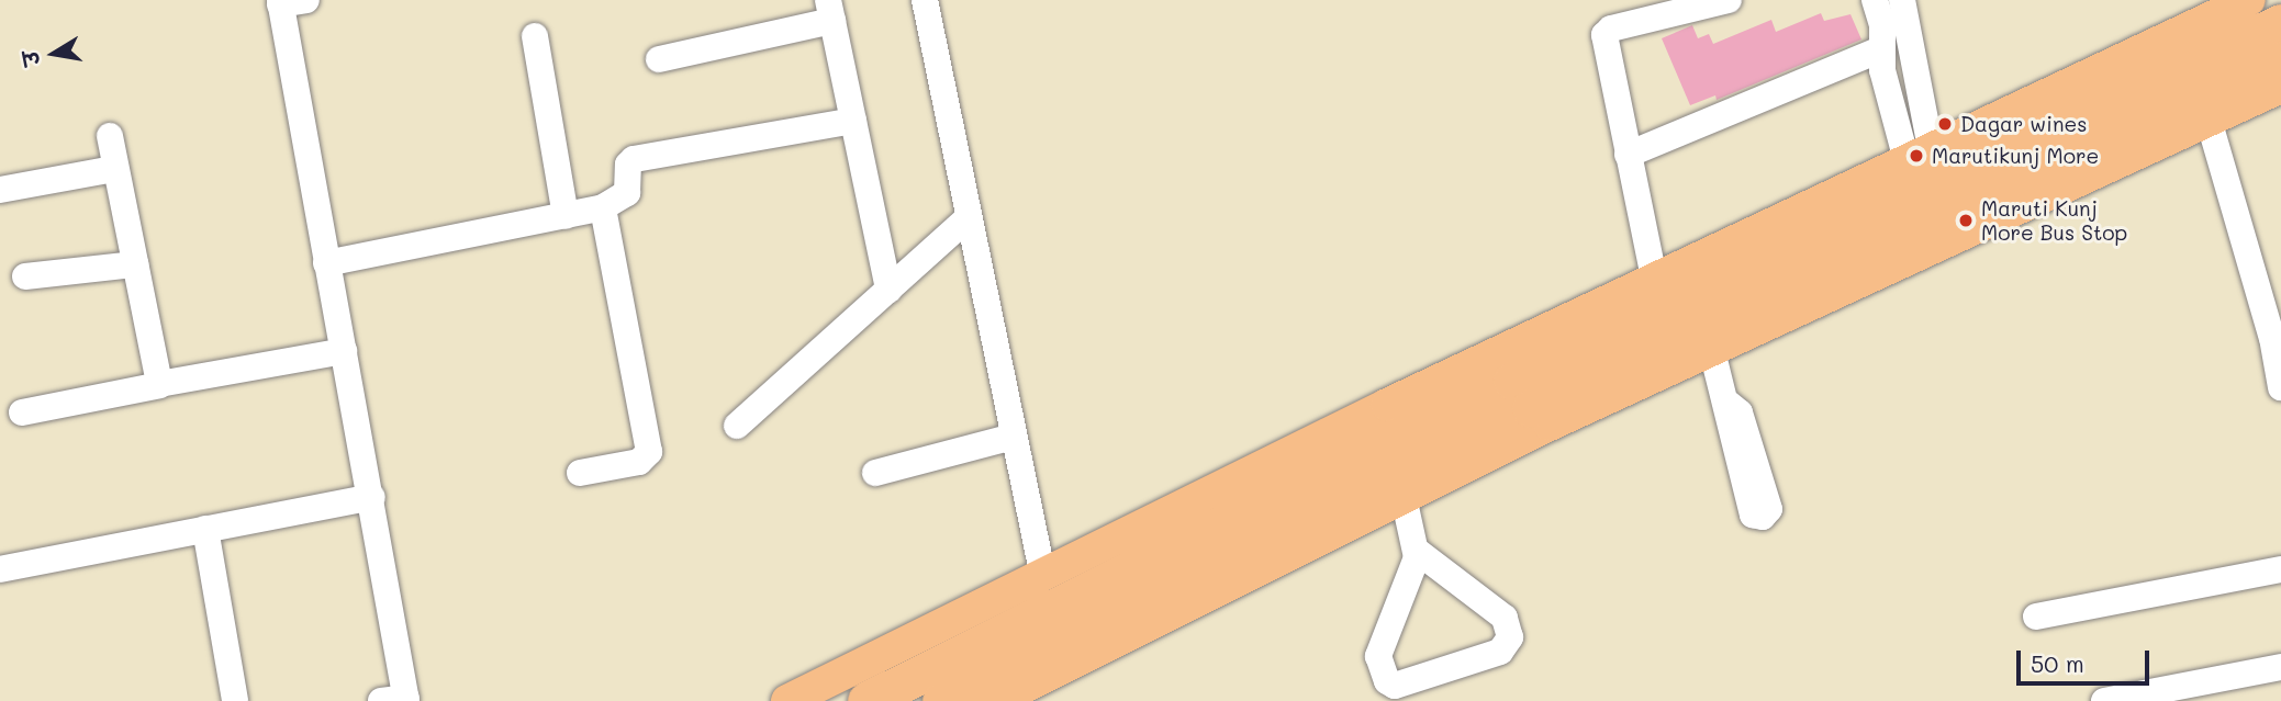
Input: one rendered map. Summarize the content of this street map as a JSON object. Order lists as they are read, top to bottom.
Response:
{
  "places": ["Dagar wines", "Marutikunj More", "Maruti Kunj More Bus Stop"],
  "scale_bar": "50 m",
  "north": "left"
}
